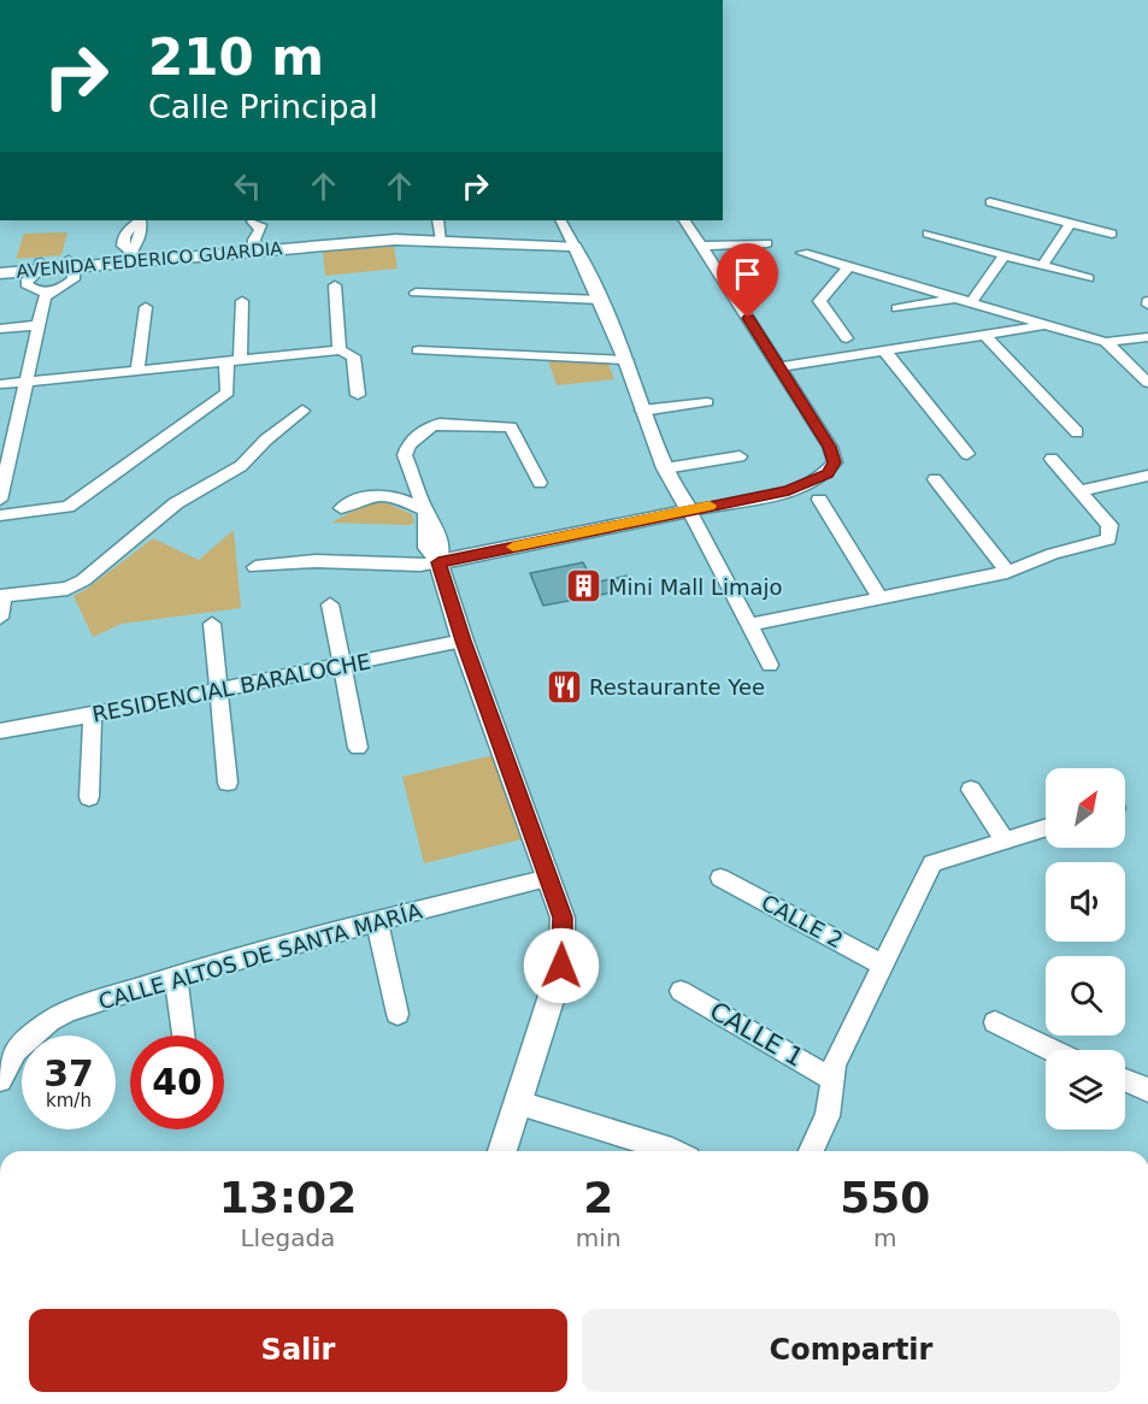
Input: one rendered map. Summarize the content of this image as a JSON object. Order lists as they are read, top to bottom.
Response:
{
  "streets": {
    "street": [
      "AVENIDA FEDERICO GUARDIA",
      "RESIDENCIAL BARALOCHE",
      "CALLE 2",
      "CALLE ALTOS DE SANTA MARÍA",
      "CALLE 1"
    ]
  },
  "places": {
    "building": ["Mini Mall Limajo"],
    "restaurant": ["Restaurante Yee"]
  },
  "north": "top right",
  "page": {
    "turn": ["210 m", "Calle Principal"],
    "speed": "37 km/h",
    "limit": "40",
    "eta": [
      "13:02",
      "Llegada",
      "2",
      "min",
      "550",
      "m"
    ],
    "buttons": ["Salir", "Compartir"]
  }
}
